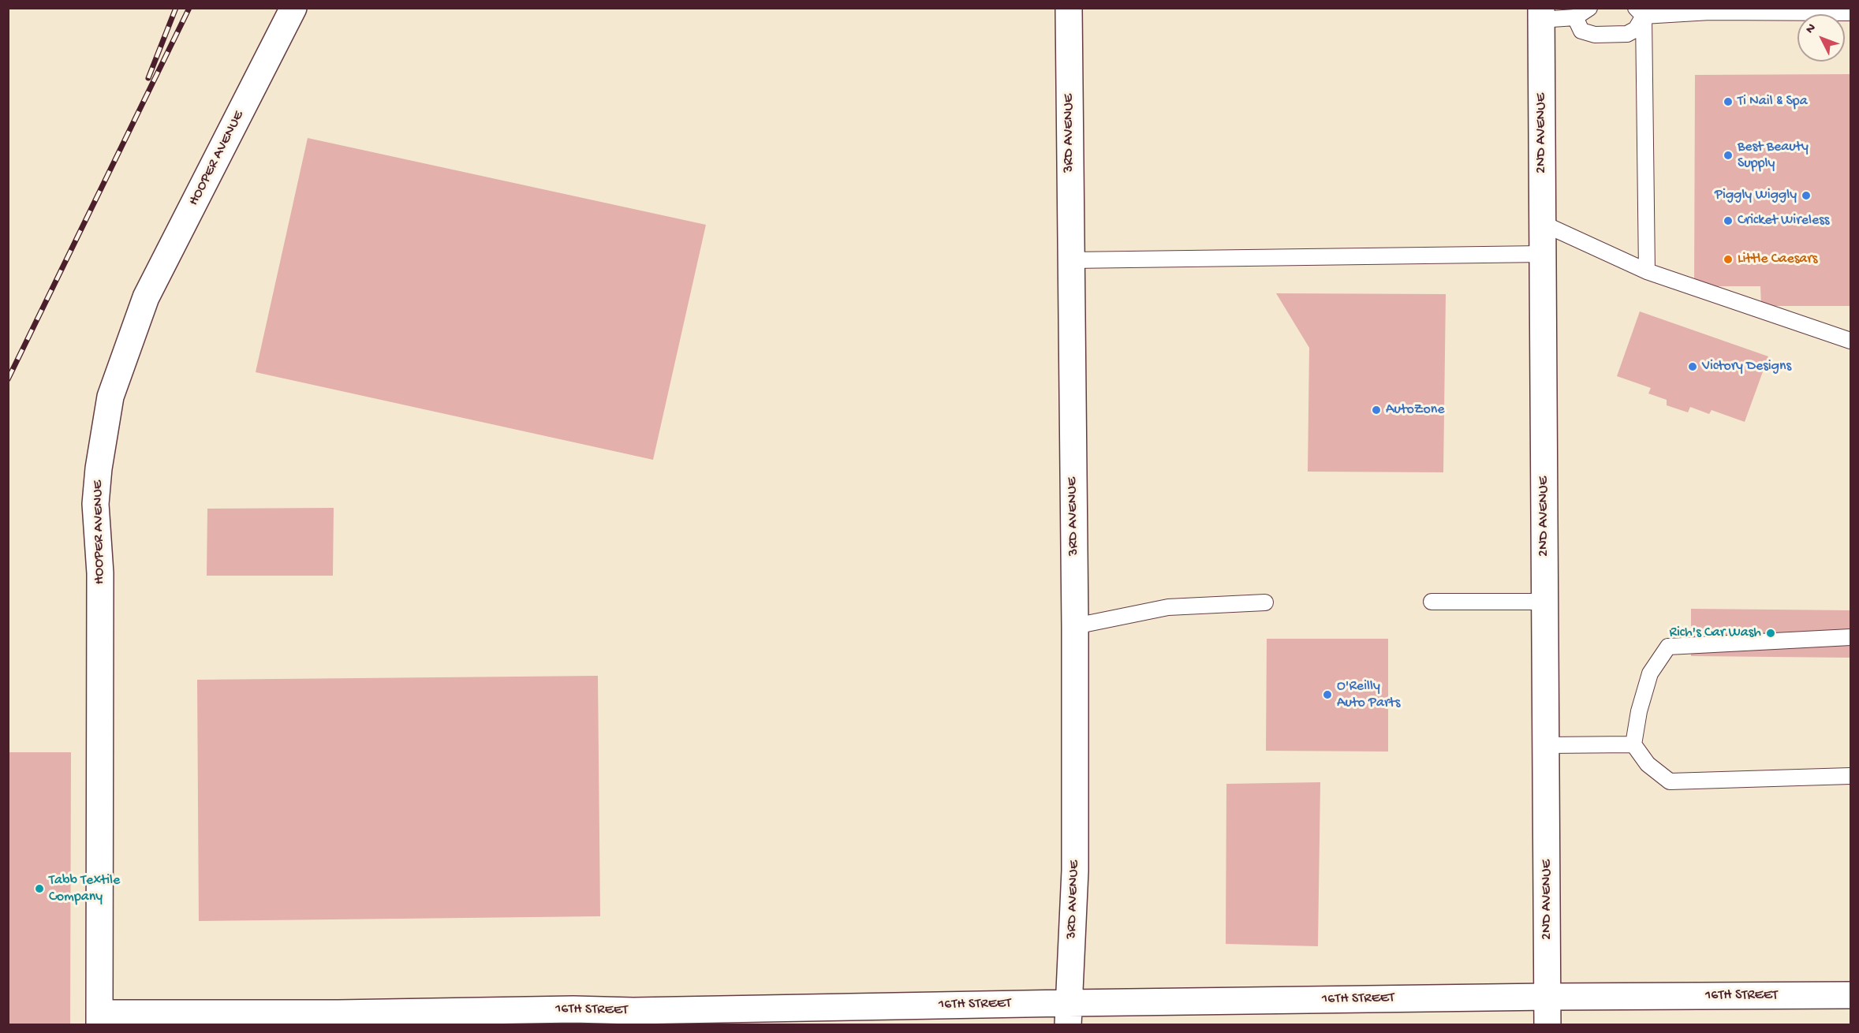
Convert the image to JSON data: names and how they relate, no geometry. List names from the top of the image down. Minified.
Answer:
{"streets":{"street":["3RD AVENUE","2ND AVENUE","HOOPER AVENUE","16TH STREET"]},"crossings":[["3RD AVENUE","16TH STREET"],["2ND AVENUE","16TH STREET"],["HOOPER AVENUE","16TH STREET"]],"places":["Ti Nail & Spa","Best Beauty Supply","Piggly Wiggly","Cricket Wireless","Little Caesars","Victory Designs","AutoZone","Rich's Car Wash","O'Reilly Auto Parts","Tabb Textile Company"],"north":"top left"}
